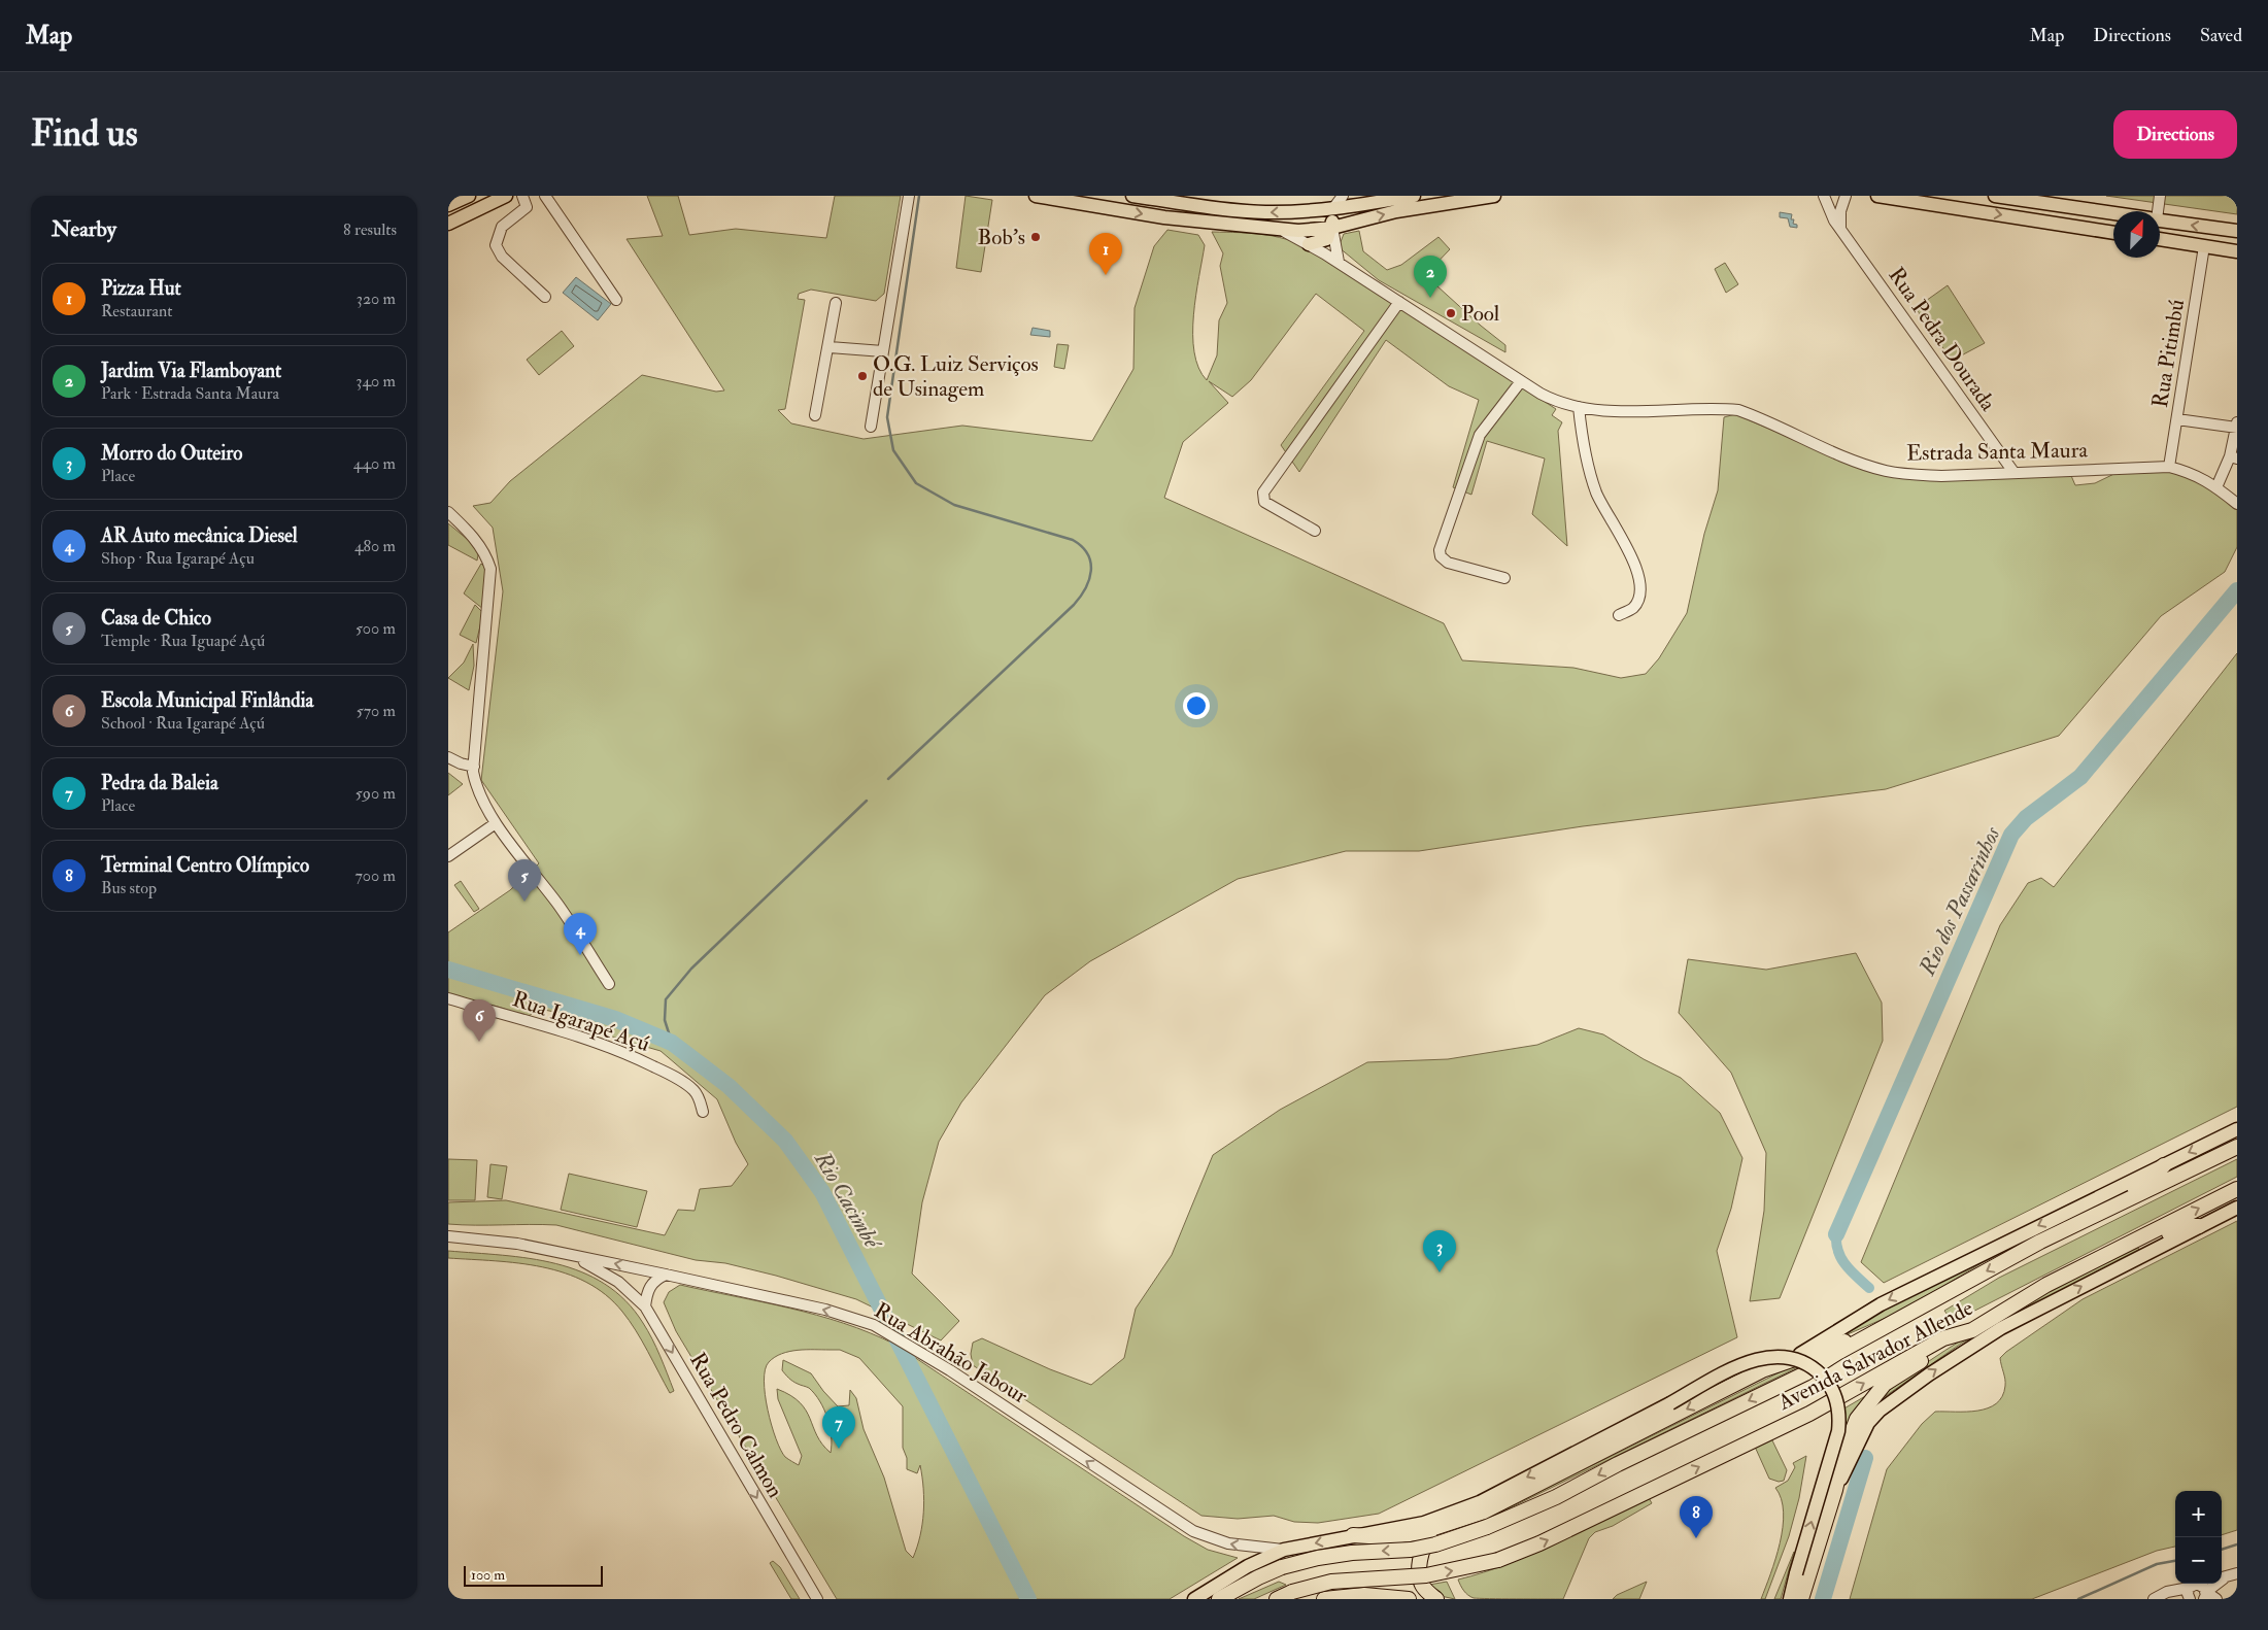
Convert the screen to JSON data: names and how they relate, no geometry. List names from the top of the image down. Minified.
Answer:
{"streets":{"highway":["Avenida Salvador Allende"],"street":["Rua Pedra Dourada","Rua Pitimbú","Estrada Santa Maura","Rua Igarapé Açú","Rua Abrahão Jabour","Rua Pedro Calmon"]},"crossings":[["Rua Pedra Dourada","Estrada Santa Maura"],["Rua Pitimbú","Estrada Santa Maura"],["Rua Abrahão Jabour","Rua Pedro Calmon"]],"one_way":["Rua Abrahão Jabour","Rua Pedro Calmon"],"water":["Rio dos Passarinhos","Rio Cacimbé"],"places":["Bob's","Pool","O.G. Luiz Serviços de Usinagem"],"scale_bar":"100 m","north":"top right","page":{"header":"Map","nav":["Map","Directions","Saved"],"buttons":"Directions","title":"Find us","heading":["Nearby","8 results"],"pins":["1","2","5","4","6","3","7","8"],"list":[{"mark":"1","name":"Pizza Hut","note":"Restaurant","value":"320 m"},{"mark":"2","name":"Jardim Via Flamboyant","note":"Park · Estrada Santa Maura","value":"340 m"},{"mark":"3","name":"Morro do Outeiro","note":"Place","value":"440 m"},{"mark":"4","name":"AR Auto mecânica Diesel","note":"Shop · Rua Igarapé Açu","value":"480 m"},{"mark":"5","name":"Casa de Chico","note":"Temple · Rua Iguapé Açú","value":"500 m"},{"mark":"6","name":"Escola Municipal Finlândia","note":"School · Rua Igarapé Açú","value":"570 m"},{"mark":"7","name":"Pedra da Baleia","note":"Place","value":"590 m"},{"mark":"8","name":"Terminal Centro Olímpico","note":"Bus stop","value":"700 m"}],"map_buttons":["+","−"],"scale":"100 m"}}
